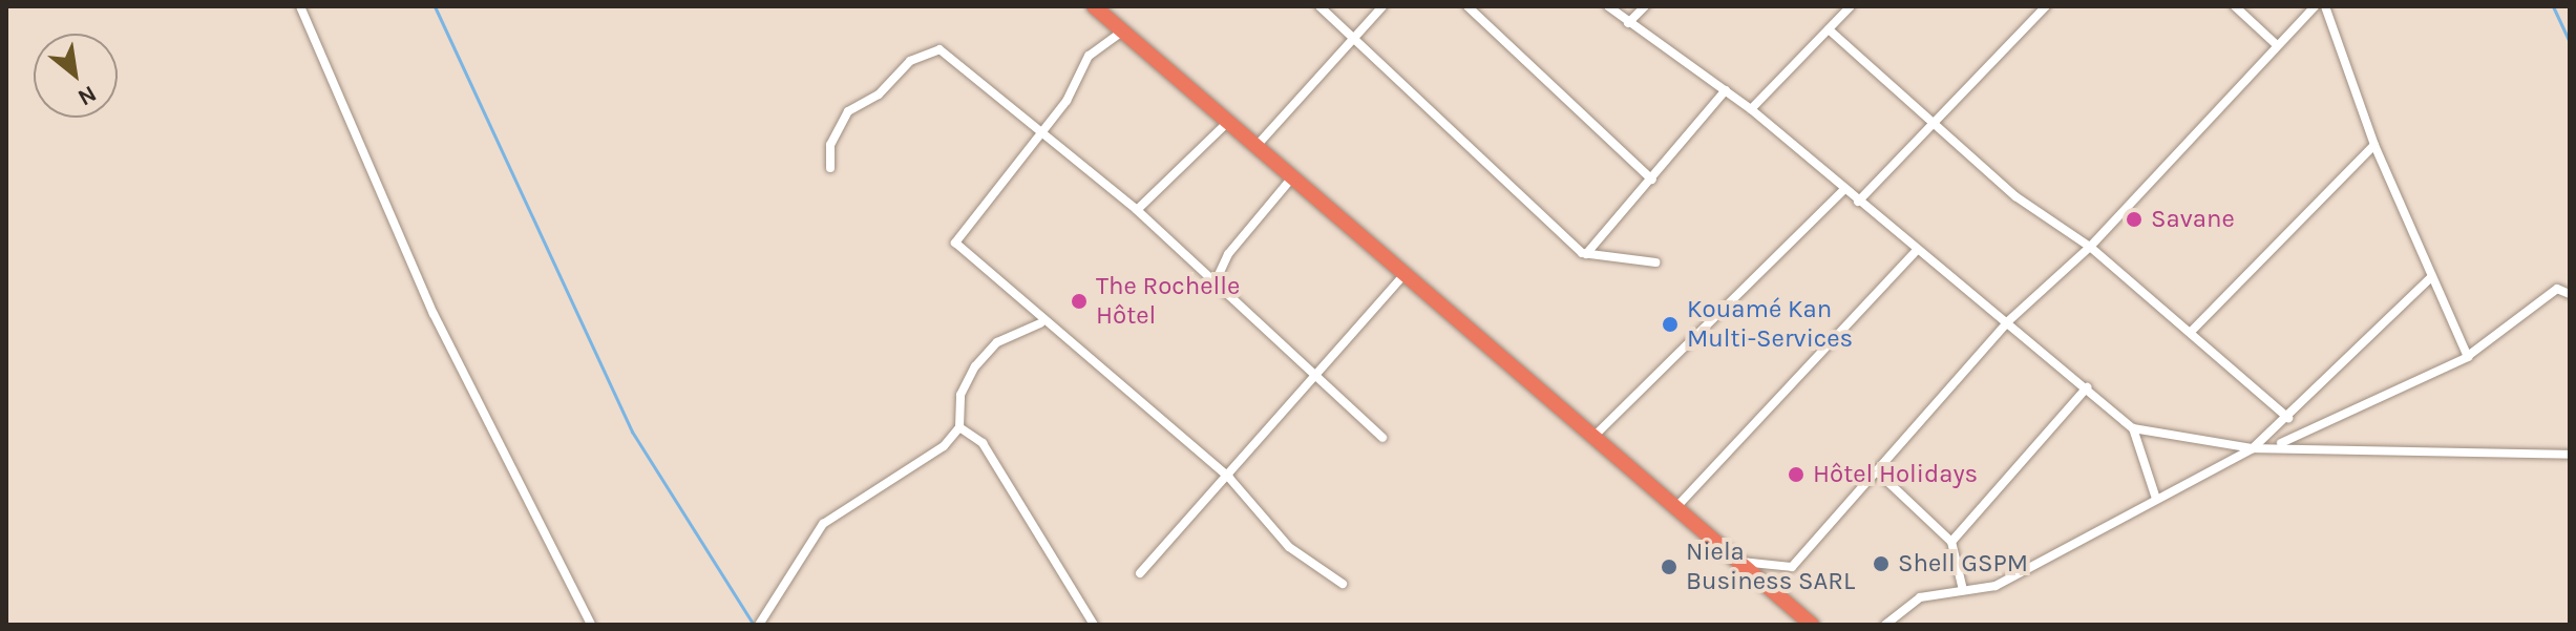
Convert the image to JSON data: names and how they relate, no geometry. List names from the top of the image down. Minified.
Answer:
{"places":["Savane","The Rochelle Hôtel","Kouamé Kan Multi-Services","Hôtel Holidays","Shell GSPM","Niela Business SARL"],"north":"bottom right"}
